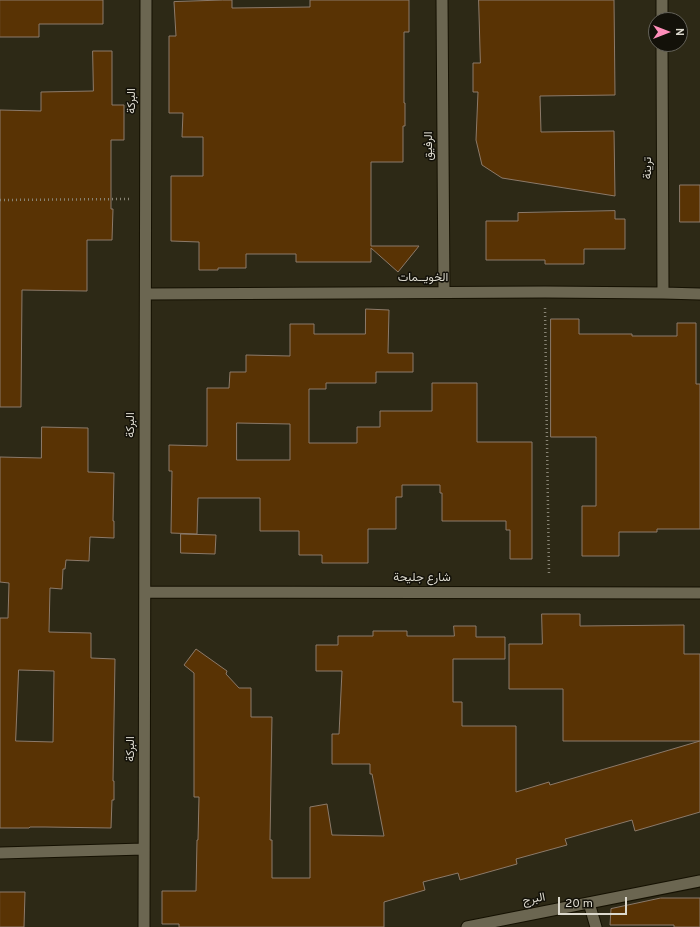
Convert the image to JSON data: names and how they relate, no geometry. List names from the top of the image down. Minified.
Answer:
{"streets":{"street":["البركة","الرفيق","ترينة","الخويــمات","شارع جليحة","البرج"]},"crossings":[["البركة","الخويــمات"],["البركة","شارع جليحة"],["الرفيق","الخويــمات"],["ترينة","الخويــمات"]],"scale_bar":"20 m","north":"right"}
